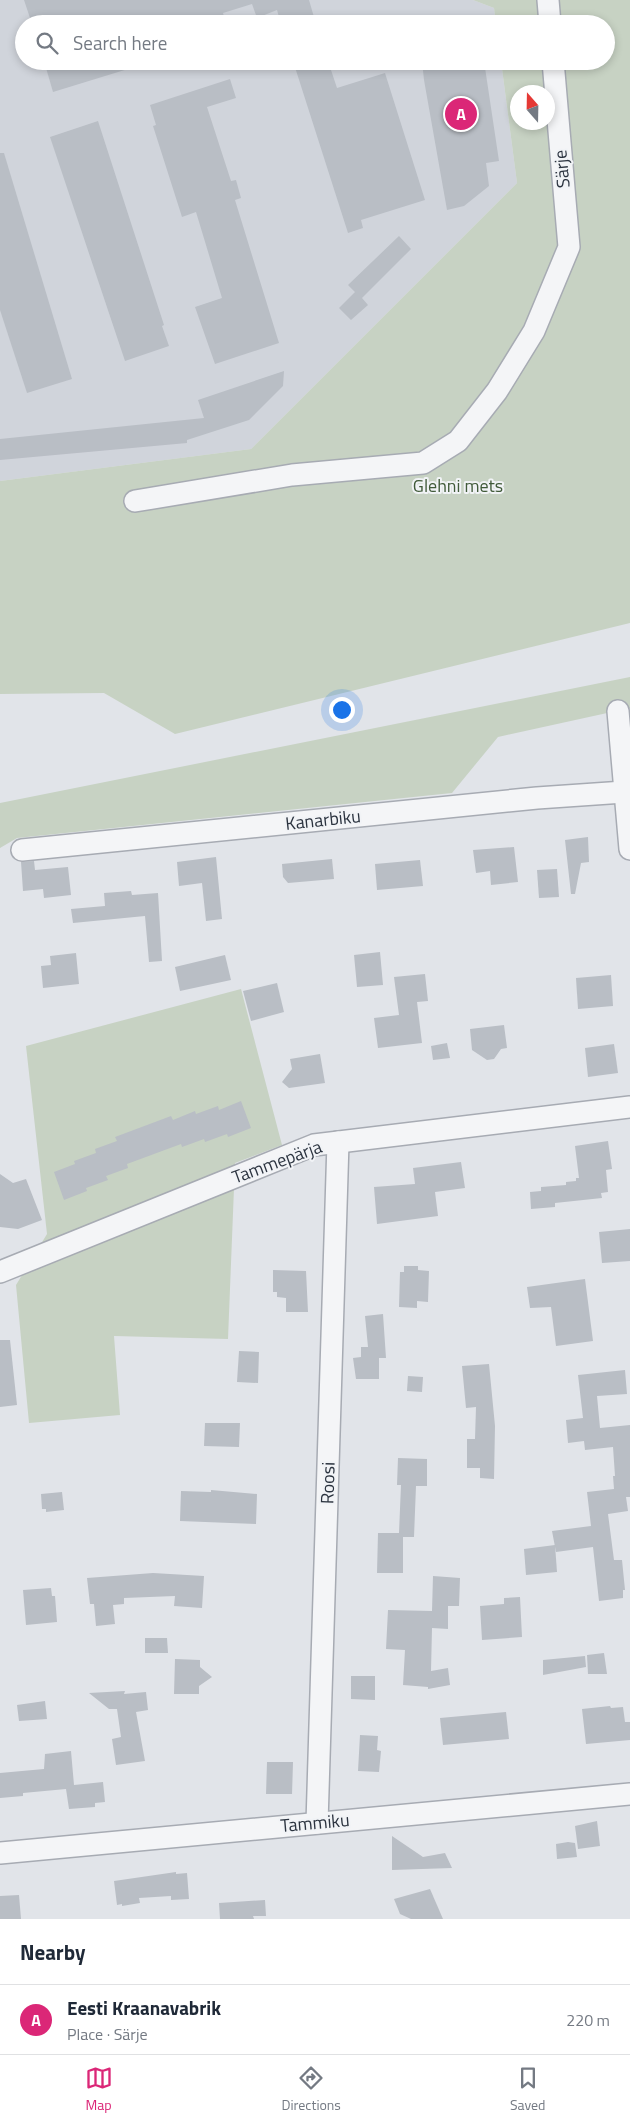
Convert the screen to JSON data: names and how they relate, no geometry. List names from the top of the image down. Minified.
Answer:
{"streets":{"street":["Särje","Kanarbiku","Tammepärja","Roosi","Tammiku"]},"crossings":[["Tammepärja","Roosi"],["Roosi","Tammiku"]],"parks":["Glehni mets"],"north":"top","page":{"search":"Search here","pins":"A","heading":"Nearby","list":[{"mark":"A","name":"Eesti Kraanavabrik","note":"Place · Särje","value":"220 m"}],"nav":["Map","Directions","Saved"]}}
